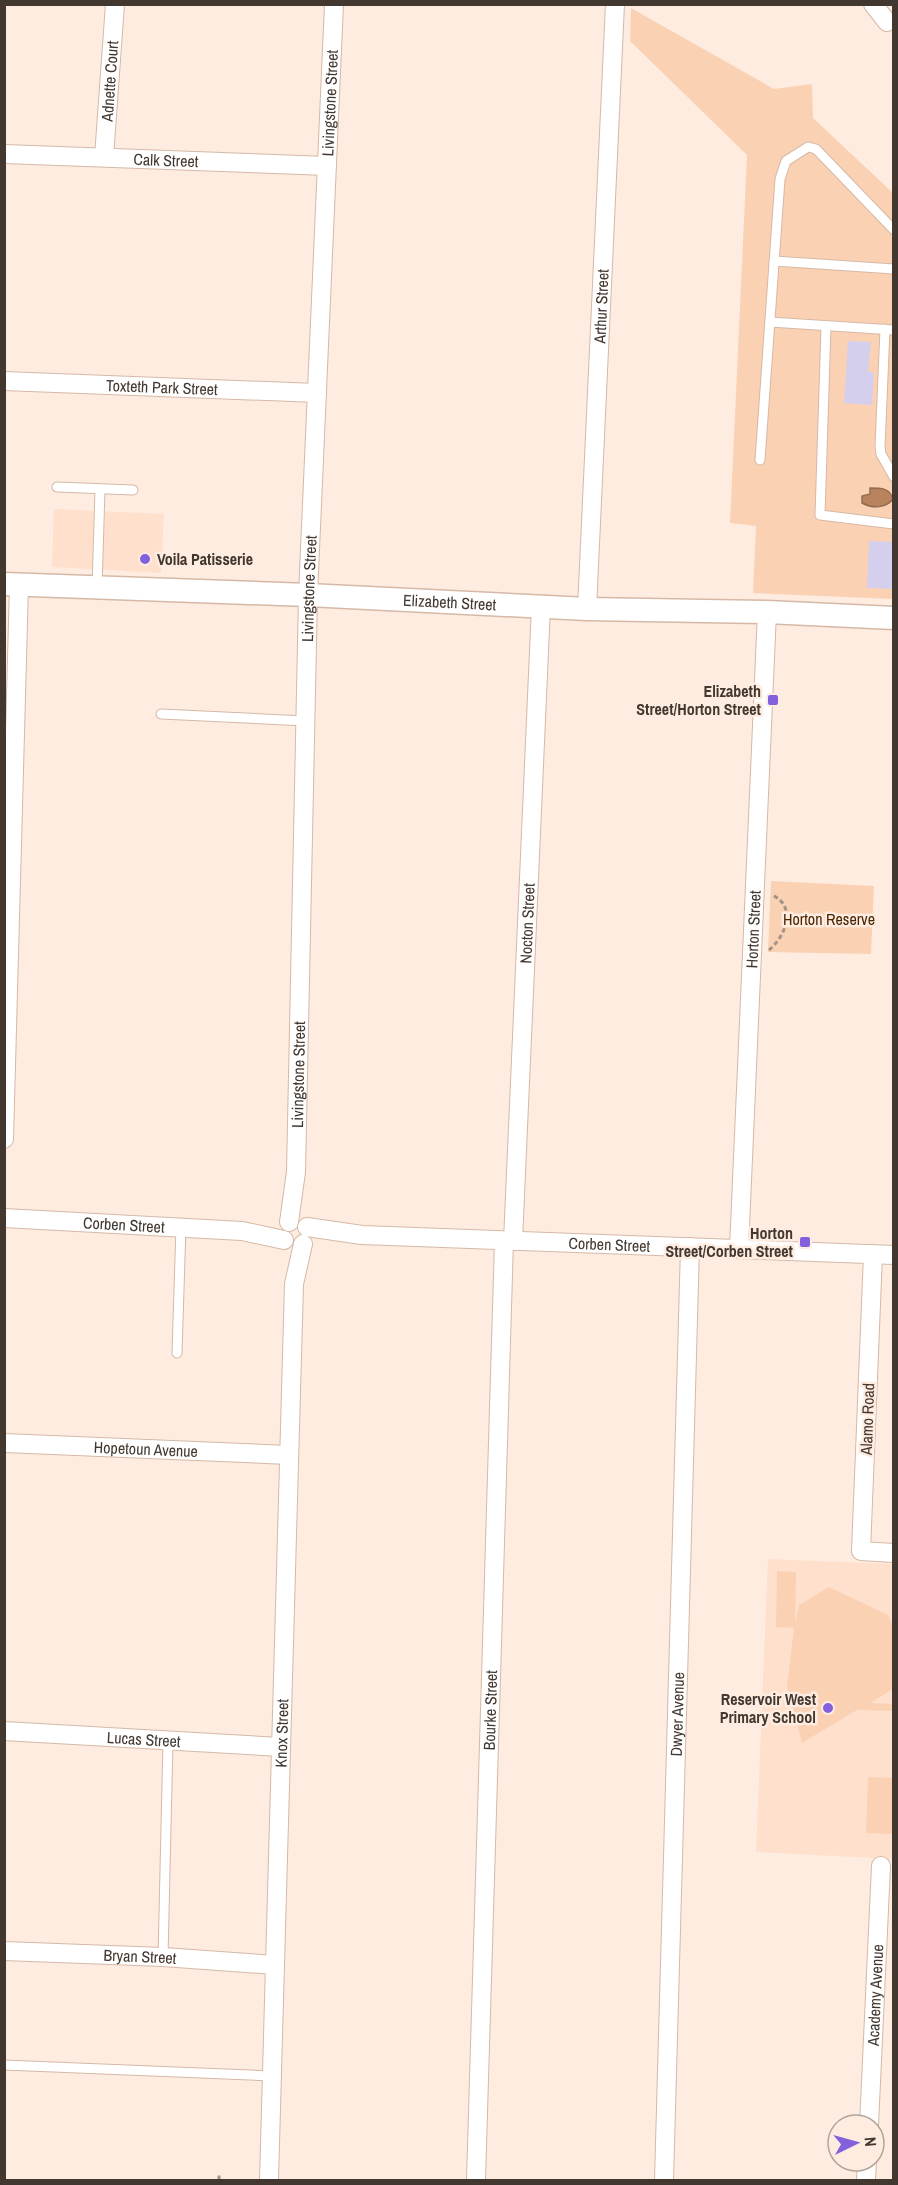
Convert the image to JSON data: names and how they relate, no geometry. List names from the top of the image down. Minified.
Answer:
{"streets":{"street":["Adnette Court","Livingstone Street","Calk Street","Arthur Street","Toxteth Park Street","Elizabeth Street","Nocton Street","Horton Street","Corben Street","Alamo Road","Hopetoun Avenue","Bourke Street","Dwyer Avenue","Knox Street","Lucas Street","Bryan Street","Academy Avenue"]},"crossings":[["Adnette Court","Calk Street"],["Livingstone Street","Calk Street"],["Livingstone Street","Toxteth Park Street"],["Livingstone Street","Elizabeth Street"],["Livingstone Street","Corben Street"],["Livingstone Street","Knox Street"],["Arthur Street","Elizabeth Street"],["Elizabeth Street","Nocton Street"],["Elizabeth Street","Horton Street"],["Nocton Street","Corben Street"],["Nocton Street","Bourke Street"],["Horton Street","Corben Street"],["Corben Street","Alamo Road"],["Corben Street","Bourke Street"],["Corben Street","Dwyer Avenue"],["Corben Street","Knox Street"],["Hopetoun Avenue","Knox Street"],["Knox Street","Lucas Street"],["Knox Street","Bryan Street"]],"parks":["Horton Reserve"],"places":{"other":["Voila Patisserie","Reservoir West Primary School"],"transit":["Elizabeth Street/Horton Street","Horton Street/Corben Street"]},"north":"right"}
